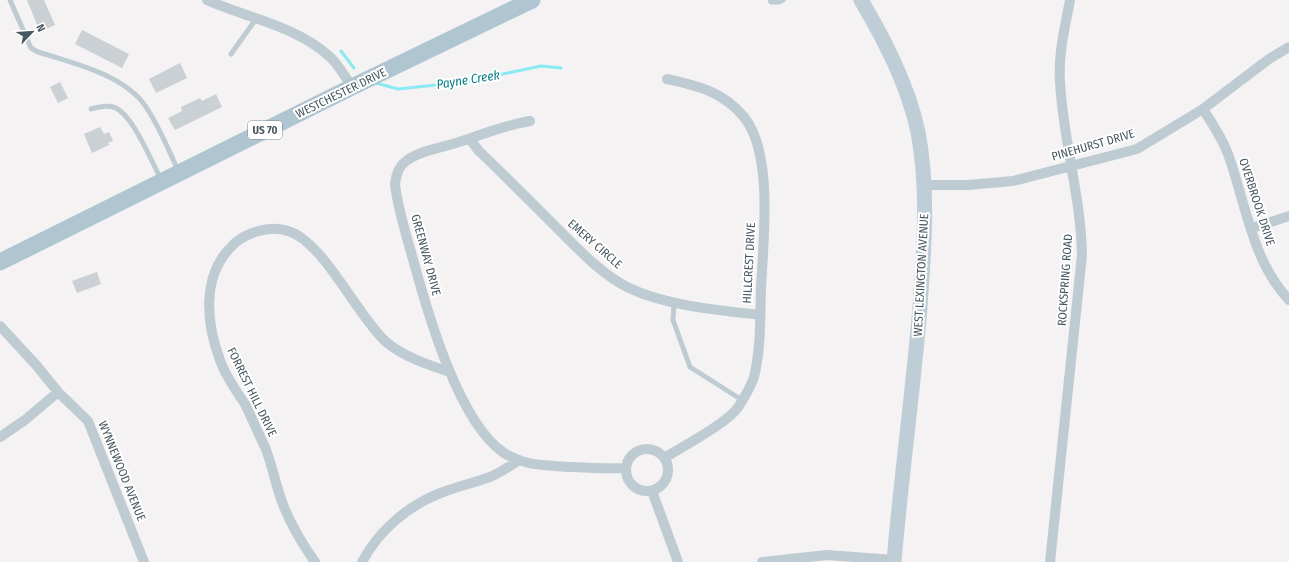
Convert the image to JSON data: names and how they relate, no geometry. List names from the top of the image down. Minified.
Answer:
{"streets":{"main road":["WESTCHESTER DRIVE","US 70"],"street":["PINEHURST DRIVE","OVERBROOK DRIVE","EMERY CIRCLE","GREENWAY DRIVE","HILLCREST DRIVE","WEST LEXINGTON AVENUE","ROCKSPRING ROAD","FORREST HILL DRIVE","WYNNEWOOD AVENUE"]},"crossings":[["PINEHURST DRIVE","OVERBROOK DRIVE"],["PINEHURST DRIVE","WEST LEXINGTON AVENUE"],["PINEHURST DRIVE","ROCKSPRING ROAD"],["EMERY CIRCLE","GREENWAY DRIVE"],["EMERY CIRCLE","HILLCREST DRIVE"],["GREENWAY DRIVE","HILLCREST DRIVE"],["GREENWAY DRIVE","FORREST HILL DRIVE"]],"water":["Payne Creek"],"north":"top right"}
